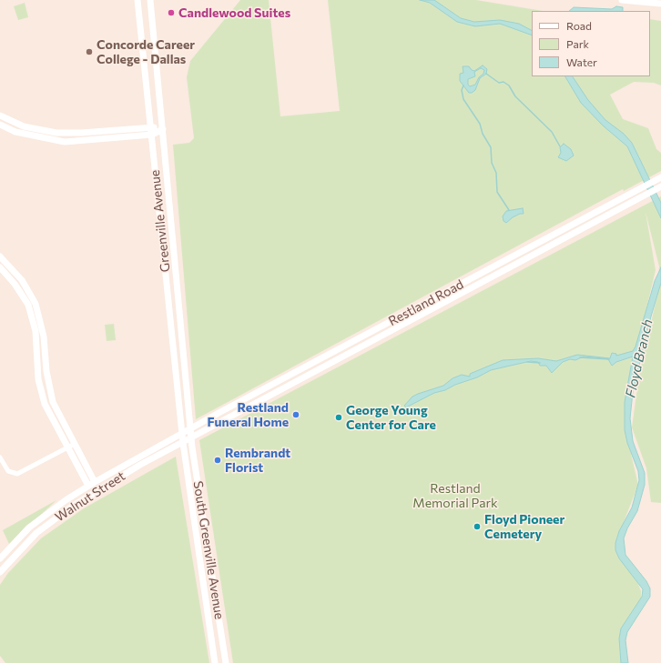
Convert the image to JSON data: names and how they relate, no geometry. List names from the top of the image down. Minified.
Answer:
{"streets":{"main road":["Greenville Avenue","Restland Road","Walnut Street","South Greenville Avenue"]},"crossings":[["Greenville Avenue","Restland Road"],["Greenville Avenue","Walnut Street"],["Greenville Avenue","South Greenville Avenue"],["Restland Road","Walnut Street"],["Restland Road","South Greenville Avenue"],["Walnut Street","South Greenville Avenue"]],"water":["Floyd Branch"],"parks":["Restland Memorial Park"],"places":["Candlewood Suites","Concorde Career College - Dallas","Restland Funeral Home","George Young Center for Care","Rembrandt Florist","Floyd Pioneer Cemetery"],"legend":["Road","Park","Water"]}
